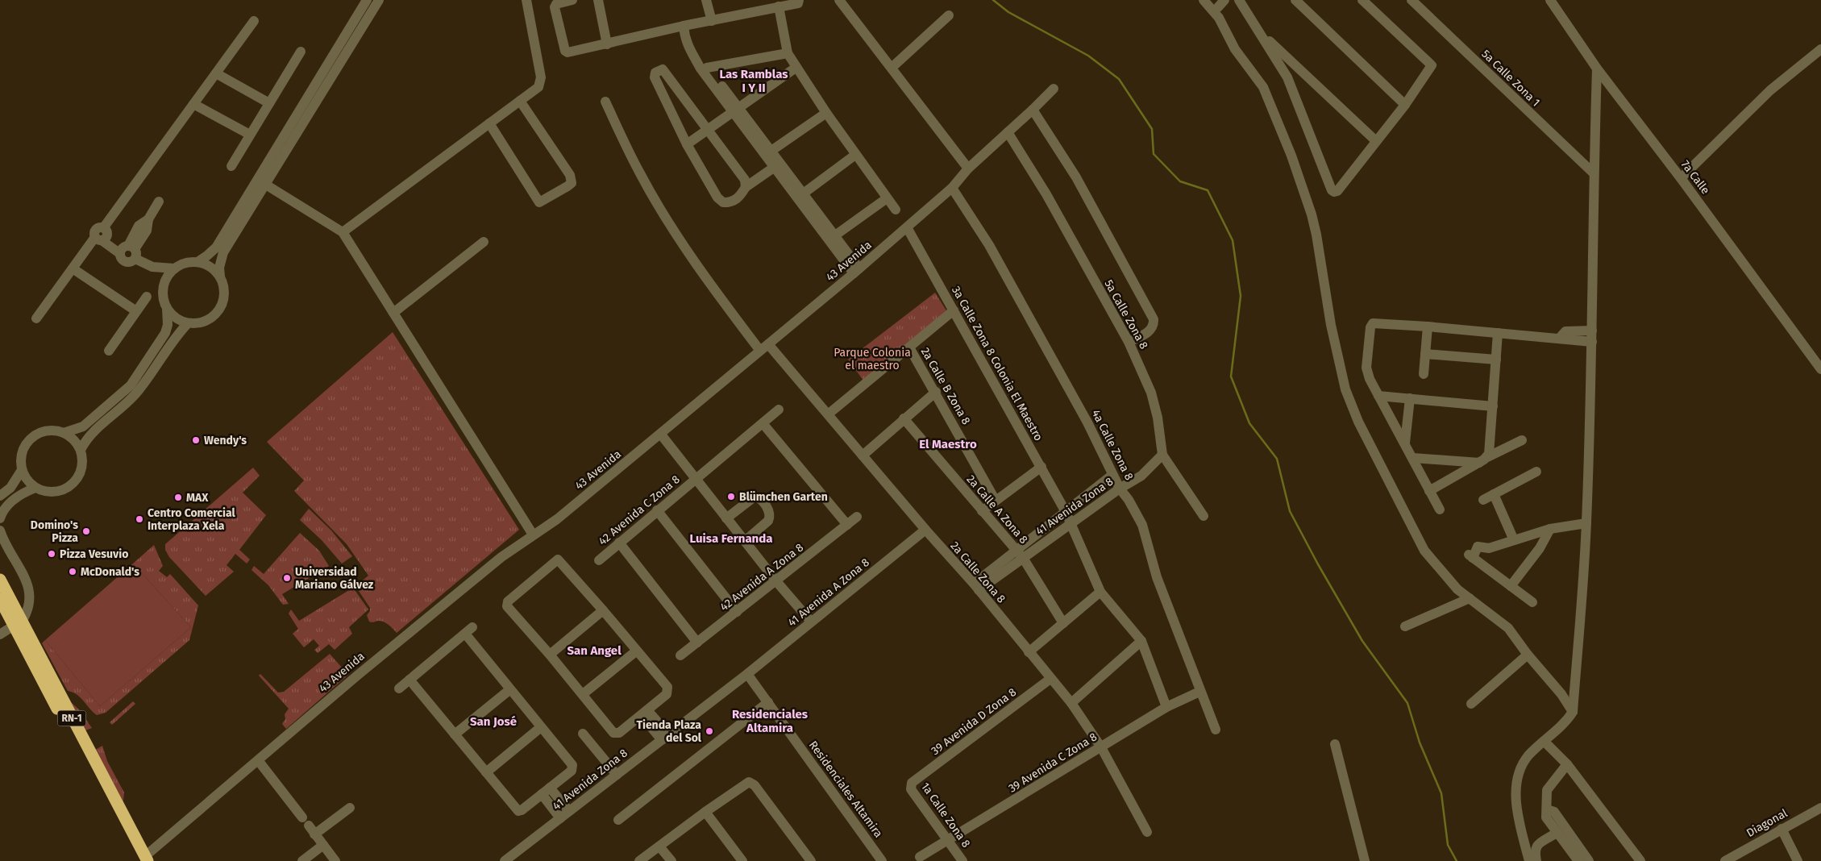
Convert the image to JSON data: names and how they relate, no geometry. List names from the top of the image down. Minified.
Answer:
{"streets":{"highway":["RN-1"],"street":["5a Calle Zona 1","7a Calle","43 Avenida","5a Calle Zona 8","3a Calle Zona 8 Colonia El Maestro","2a Calle B Zona 8","4a Calle Zona 8","41 Avenida Zona 8","2a Calle A Zona 8","42 Avenida C Zona 8","2a Calle Zona 8","42 Avenida A Zona 8","41 Avenida A Zona 8","39 Avenida D Zona 8","39 Avenida C Zona 8","Residenciales Altamira","1a Calle Zona 8","Diagonal"]},"crossings":[["43 Avenida","5a Calle Zona 8"],["43 Avenida","3a Calle Zona 8 Colonia El Maestro"],["43 Avenida","4a Calle Zona 8"],["43 Avenida","2a Calle Zona 8"],["43 Avenida","RN-1"],["5a Calle Zona 8","41 Avenida Zona 8"],["3a Calle Zona 8 Colonia El Maestro","41 Avenida Zona 8"],["3a Calle Zona 8 Colonia El Maestro","39 Avenida C Zona 8"],["4a Calle Zona 8","41 Avenida Zona 8"],["4a Calle Zona 8","39 Avenida C Zona 8"],["41 Avenida Zona 8","2a Calle A Zona 8"],["41 Avenida Zona 8","2a Calle Zona 8"],["41 Avenida Zona 8","41 Avenida A Zona 8"],["41 Avenida Zona 8","Residenciales Altamira"],["2a Calle Zona 8","41 Avenida A Zona 8"],["2a Calle Zona 8","39 Avenida D Zona 8"],["2a Calle Zona 8","39 Avenida C Zona 8"],["41 Avenida A Zona 8","Residenciales Altamira"],["39 Avenida D Zona 8","1a Calle Zona 8"],["39 Avenida C Zona 8","1a Calle Zona 8"]],"districts":["Las Ramblas I Y II","El Maestro","Luisa Fernanda","San Angel","Residenciales Altamira","San José"],"parks":["Parque Colonia el maestro"],"places":["Wendy's","Blümchen Garten","MAX","Centro Comercial Interplaza Xela","Domino's Pizza","Pizza Vesuvio","McDonald's","Universidad Mariano Gálvez","Tienda Plaza del Sol"]}
